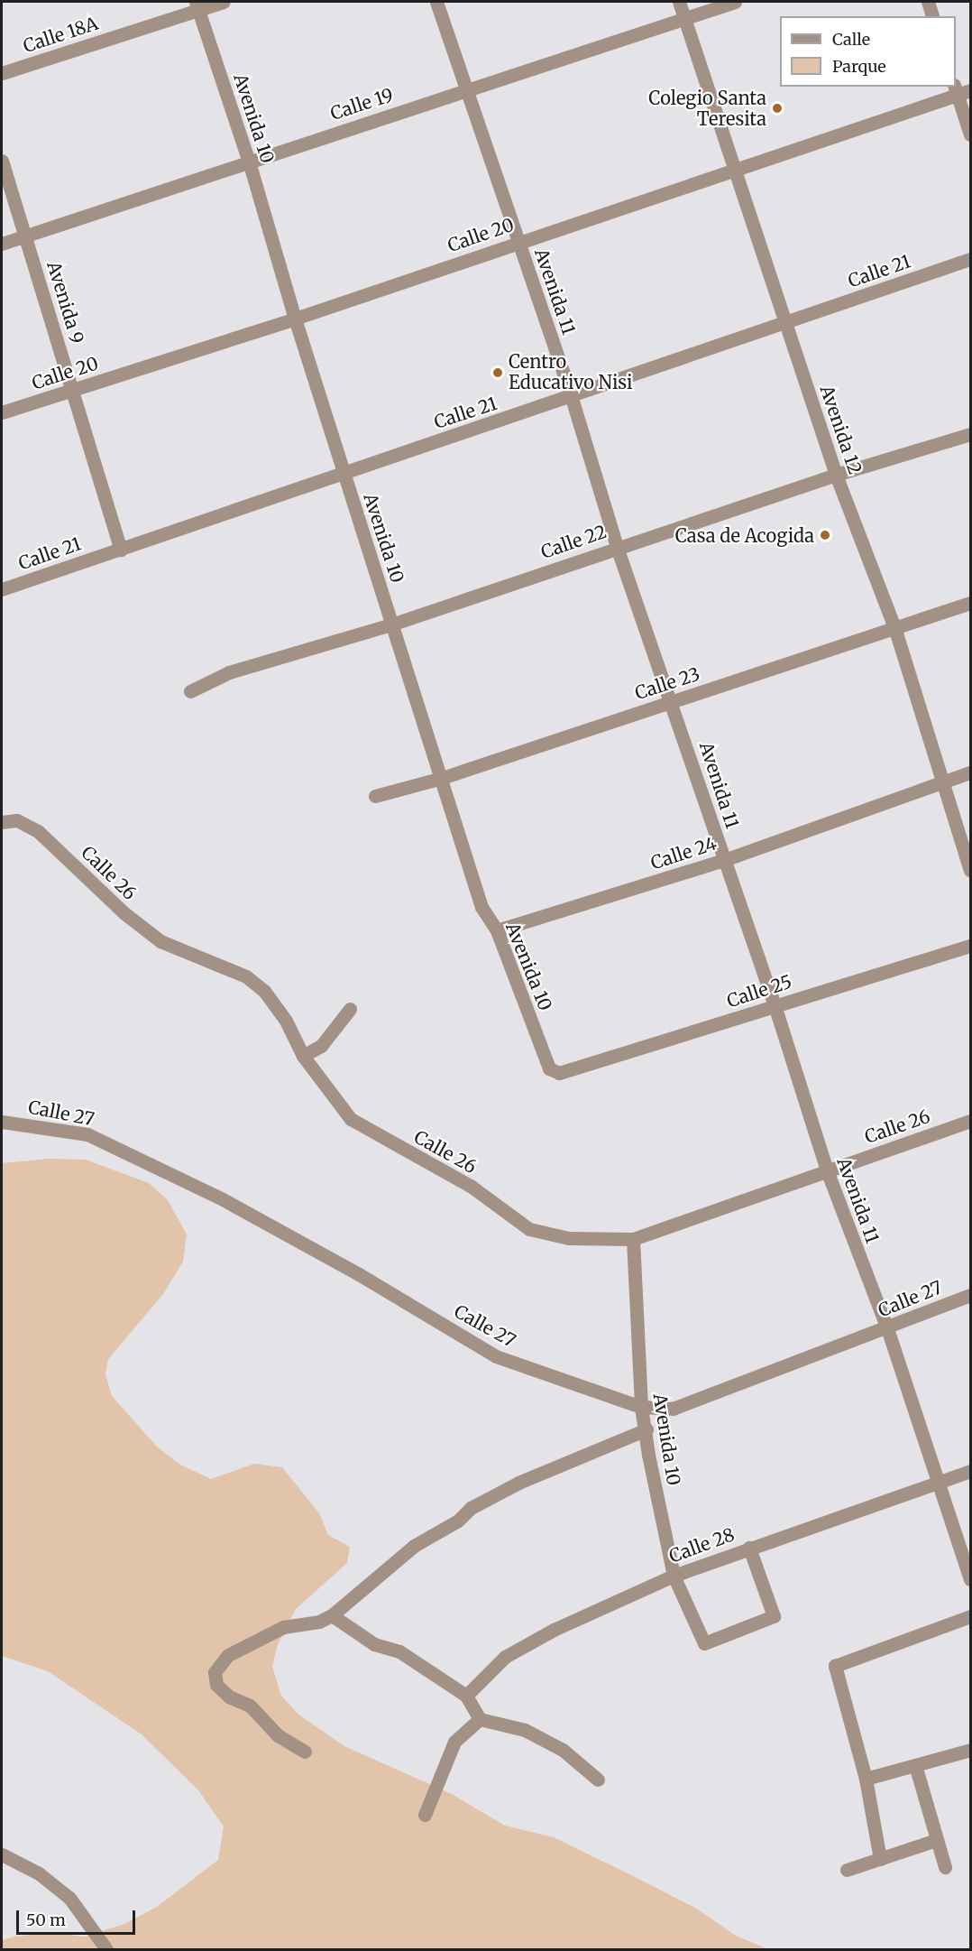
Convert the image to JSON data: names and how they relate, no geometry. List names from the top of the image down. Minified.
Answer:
{"streets":{"street":["Calle 18A","Calle 19","Avenida 10","Calle 20","Calle 21","Avenida 11","Avenida 9","Avenida 12","Calle 22","Calle 23","Calle 24","Calle 26","Calle 25","Calle 27","Calle 28"]},"crossings":[["Calle 18A","Avenida 10"],["Calle 19","Avenida 10"],["Calle 19","Avenida 11"],["Calle 19","Avenida 9"],["Calle 19","Avenida 12"],["Avenida 10","Calle 20"],["Avenida 10","Calle 21"],["Avenida 10","Calle 22"],["Avenida 10","Calle 23"],["Avenida 10","Calle 24"],["Avenida 10","Calle 26"],["Avenida 10","Calle 25"],["Avenida 10","Calle 27"],["Avenida 10","Calle 28"],["Calle 20","Avenida 11"],["Calle 20","Avenida 9"],["Calle 20","Avenida 12"],["Calle 21","Avenida 11"],["Calle 21","Avenida 9"],["Calle 21","Avenida 12"],["Avenida 11","Calle 22"],["Avenida 11","Calle 23"],["Avenida 11","Calle 24"],["Avenida 11","Calle 26"],["Avenida 11","Calle 25"],["Avenida 11","Calle 27"],["Avenida 11","Calle 28"],["Avenida 12","Calle 22"],["Avenida 12","Calle 23"],["Avenida 12","Calle 24"]],"places":["Colegio Santa Teresita","Centro Educativo Nisi","Casa de Acogida"],"legend":["Calle","Parque"],"scale_bar":"50 m"}
